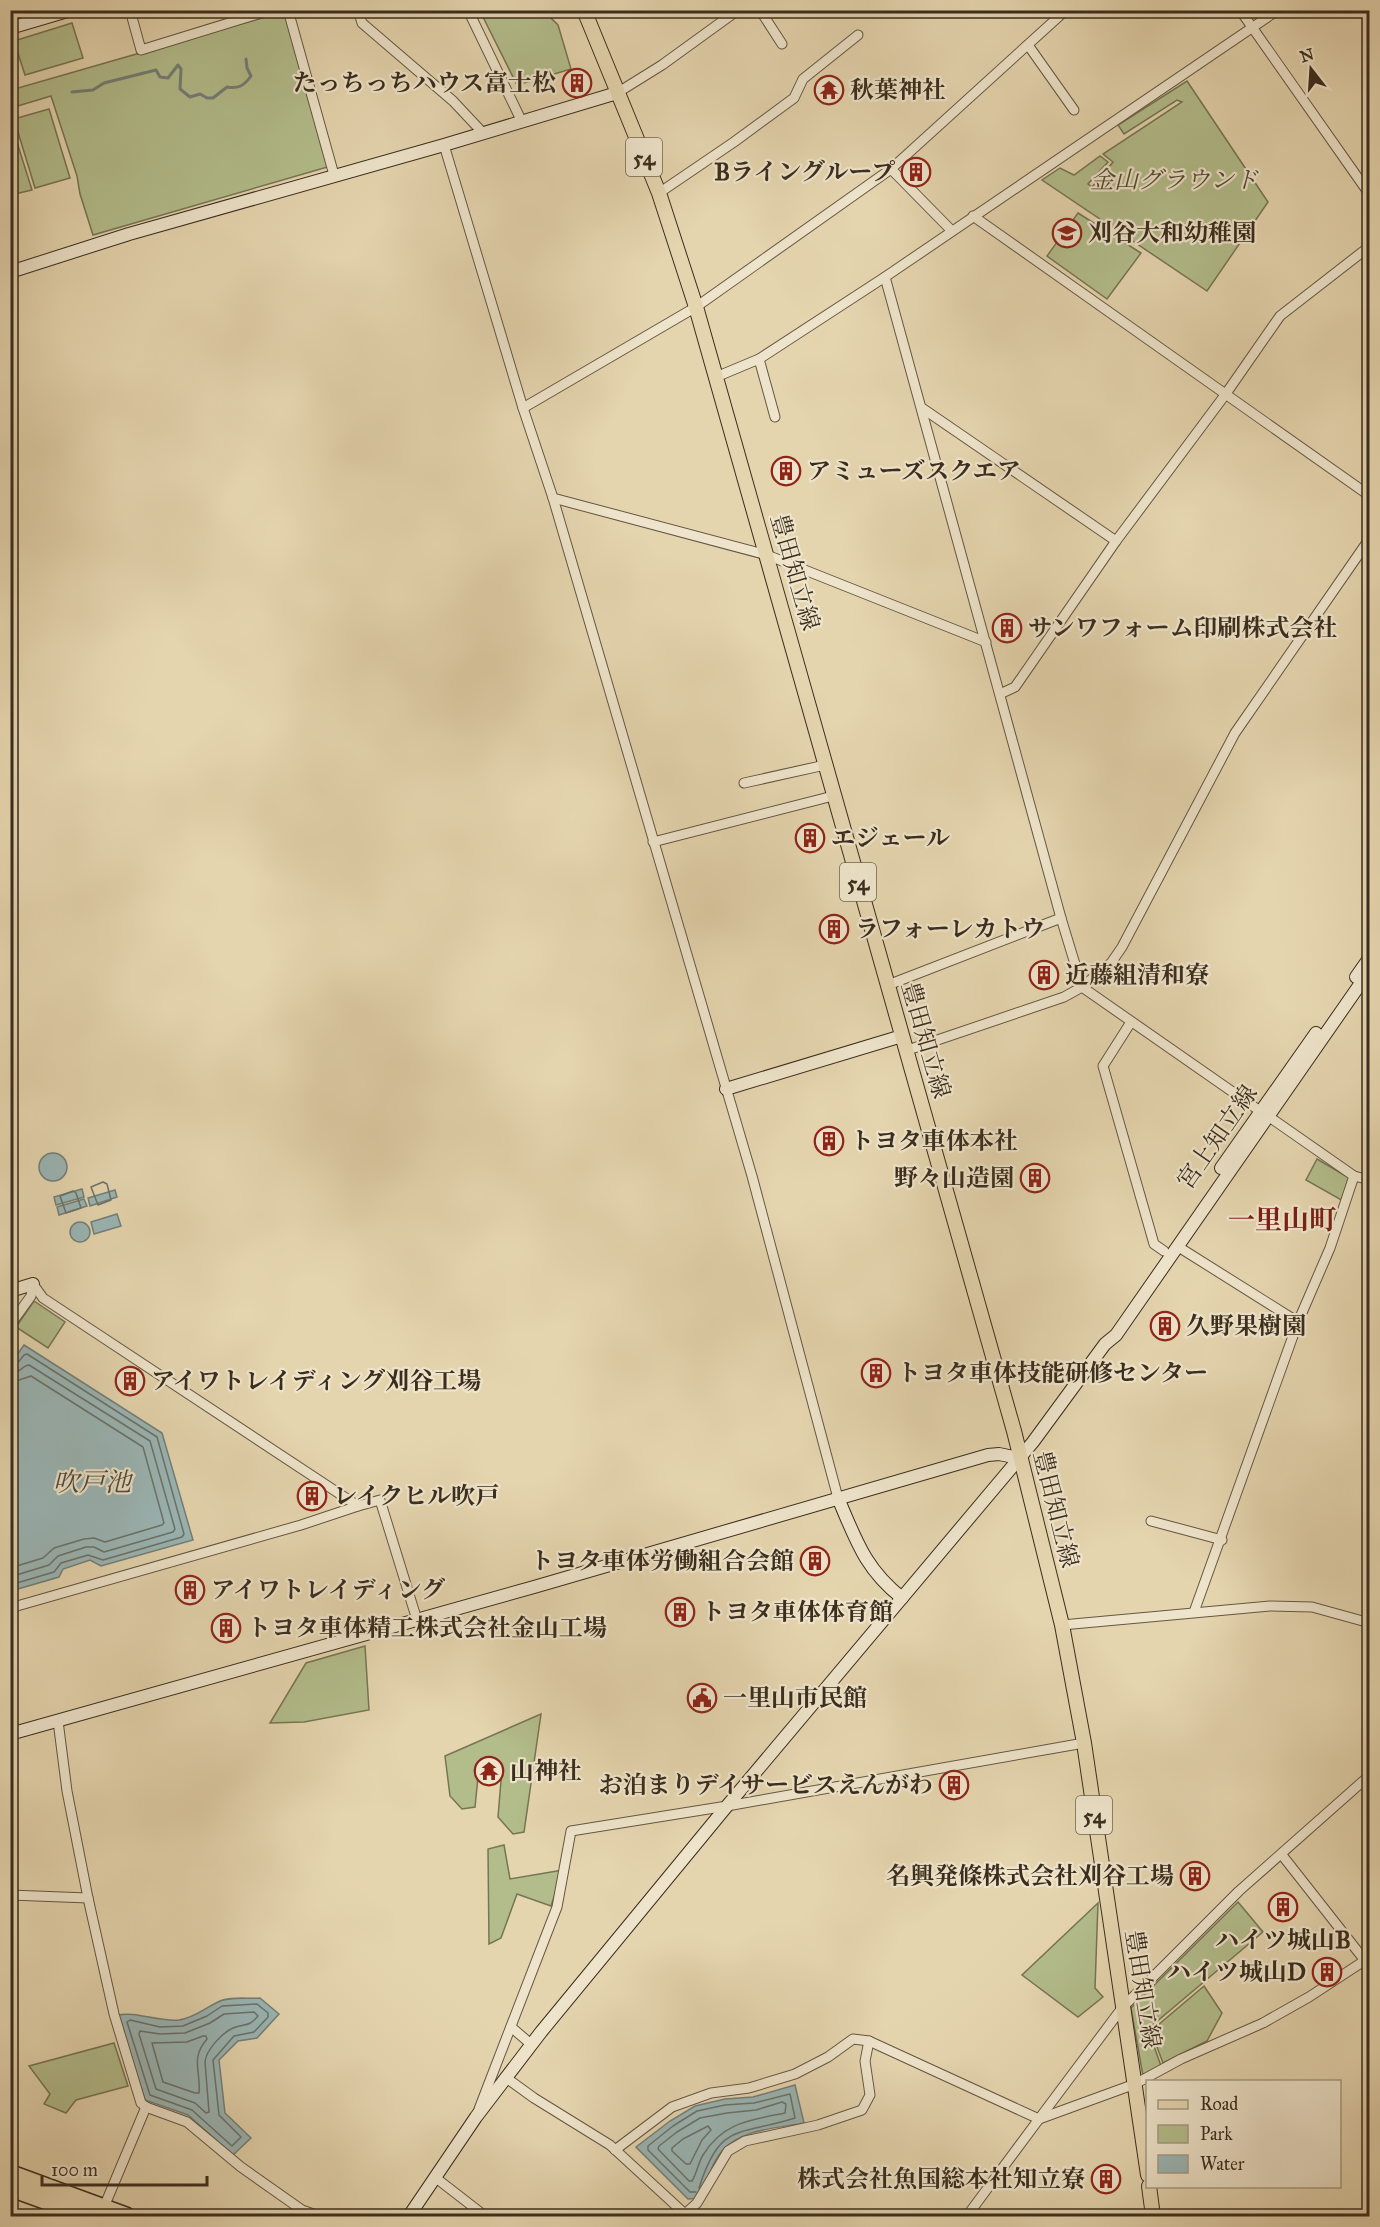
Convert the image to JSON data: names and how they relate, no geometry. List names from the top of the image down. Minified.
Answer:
{"streets":{"main road":["54","豊田知立線"],"street":["宮上知立線"]},"crossings":[["豊田知立線","宮上知立線"]],"districts":["一里山町"],"water":["吹戸池"],"parks":["金山グラウンド"],"places":{"building":["たっちっちハウス富士松","Bライングループ","アミューズスクエア","サンワフォーム印刷株式会社","エジェール","ラフォーレカトウ","近藤組清和寮","トヨタ車体本社","野々山造園","久野果樹園","トヨタ車体技能研修センター","アイワトレイディング刈谷工場","レイクヒル吹戸","トヨタ車体労働組合会館","アイワトレイディング","トヨタ車体体育館","トヨタ車体精工株式会社金山工場","お泊まりデイサービスえんがわ","名興発條株式会社刈谷工場","ハイツ城山B","ハイツ城山D","株式会社魚国総本社知立寮"],"temple":["秋葉神社","山神社"],"school or university":["刈谷大和幼稚園"],"public building":["一里山市民館"]},"legend":["Road","Park","Water"],"scale_bar":"100 m","north":"top"}
